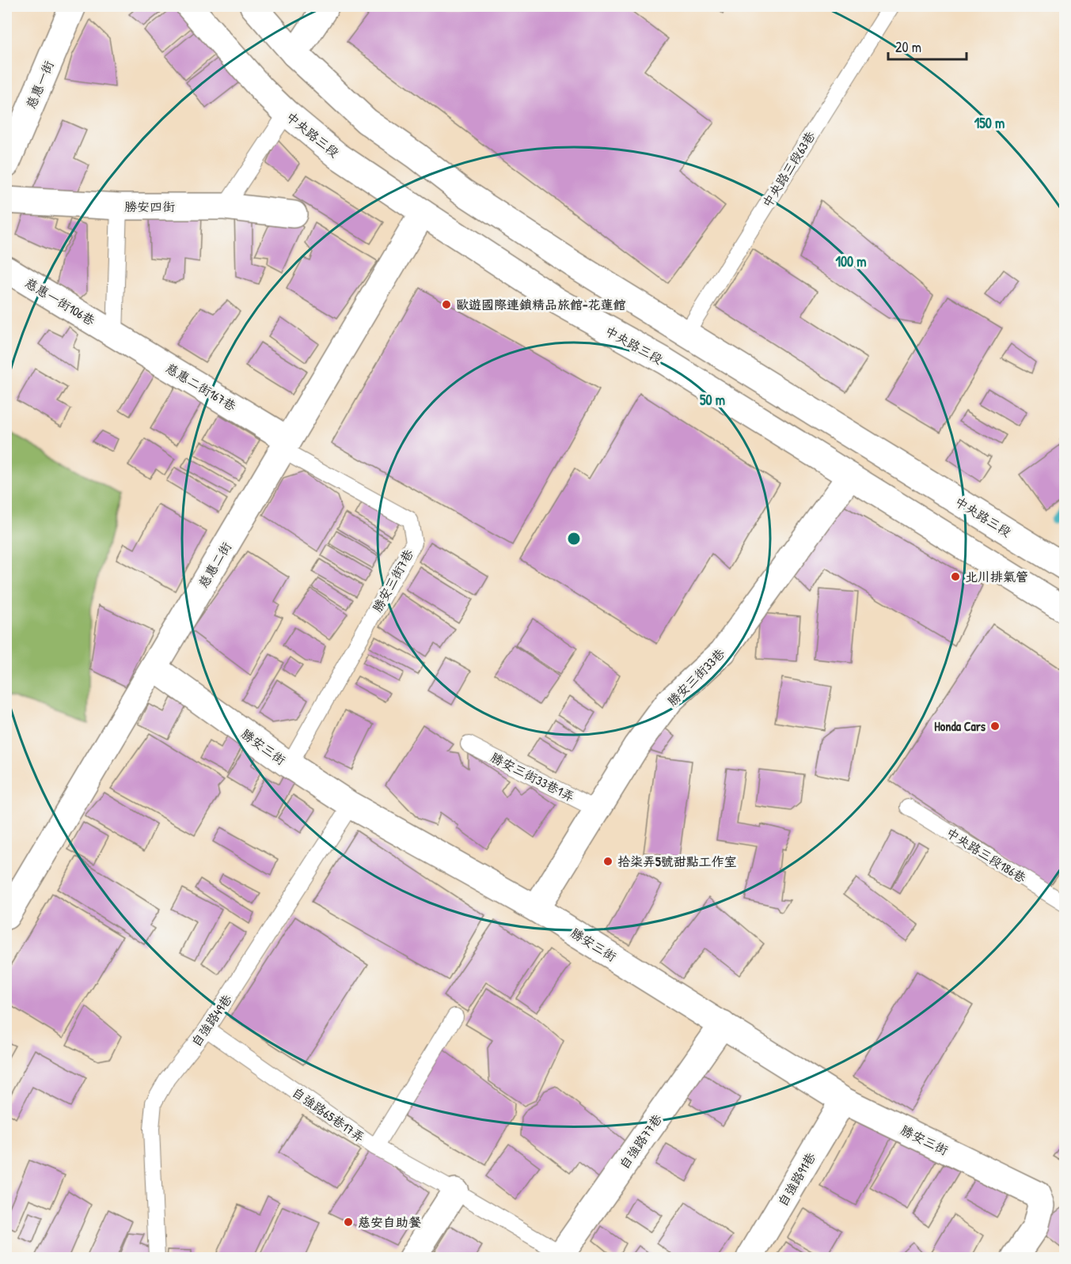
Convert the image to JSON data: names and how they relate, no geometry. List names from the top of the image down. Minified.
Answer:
{"streets":{"street":["慈惠一街","中央路三段","勝安四街","慈惠一街106巷","慈惠二街167巷","慈惠二街","勝安三街33巷","勝安三街","自強路77巷","自強路91巷"],"lane":["中央路三段63巷","勝安三街7巷","勝安三街33巷1弄","中央路三段186巷","自強路49巷","自強路65巷17弄"]},"crossings":[["中央路三段","中央路三段63巷"],["中央路三段","慈惠二街"],["中央路三段","勝安三街33巷"],["慈惠一街106巷","慈惠二街167巷"],["慈惠二街167巷","慈惠二街"],["慈惠二街167巷","勝安三街7巷"],["慈惠二街","勝安三街7巷"],["慈惠二街","勝安三街"],["勝安三街7巷","勝安三街"],["勝安三街33巷","勝安三街"],["勝安三街33巷","勝安三街33巷1弄"],["勝安三街","自強路49巷"],["勝安三街","自強路77巷"],["勝安三街","自強路91巷"],["自強路49巷","自強路65巷17弄"],["自強路65巷17弄","自強路77巷"]],"places":["歐遊國際連鎖精品旅館-花蓮館","北川排氣管","Honda Cars","拾柒弄5號甜點工作室","慈安自助餐"],"scale_bar":"20 m","rings":["150 m","100 m","50 m"]}
